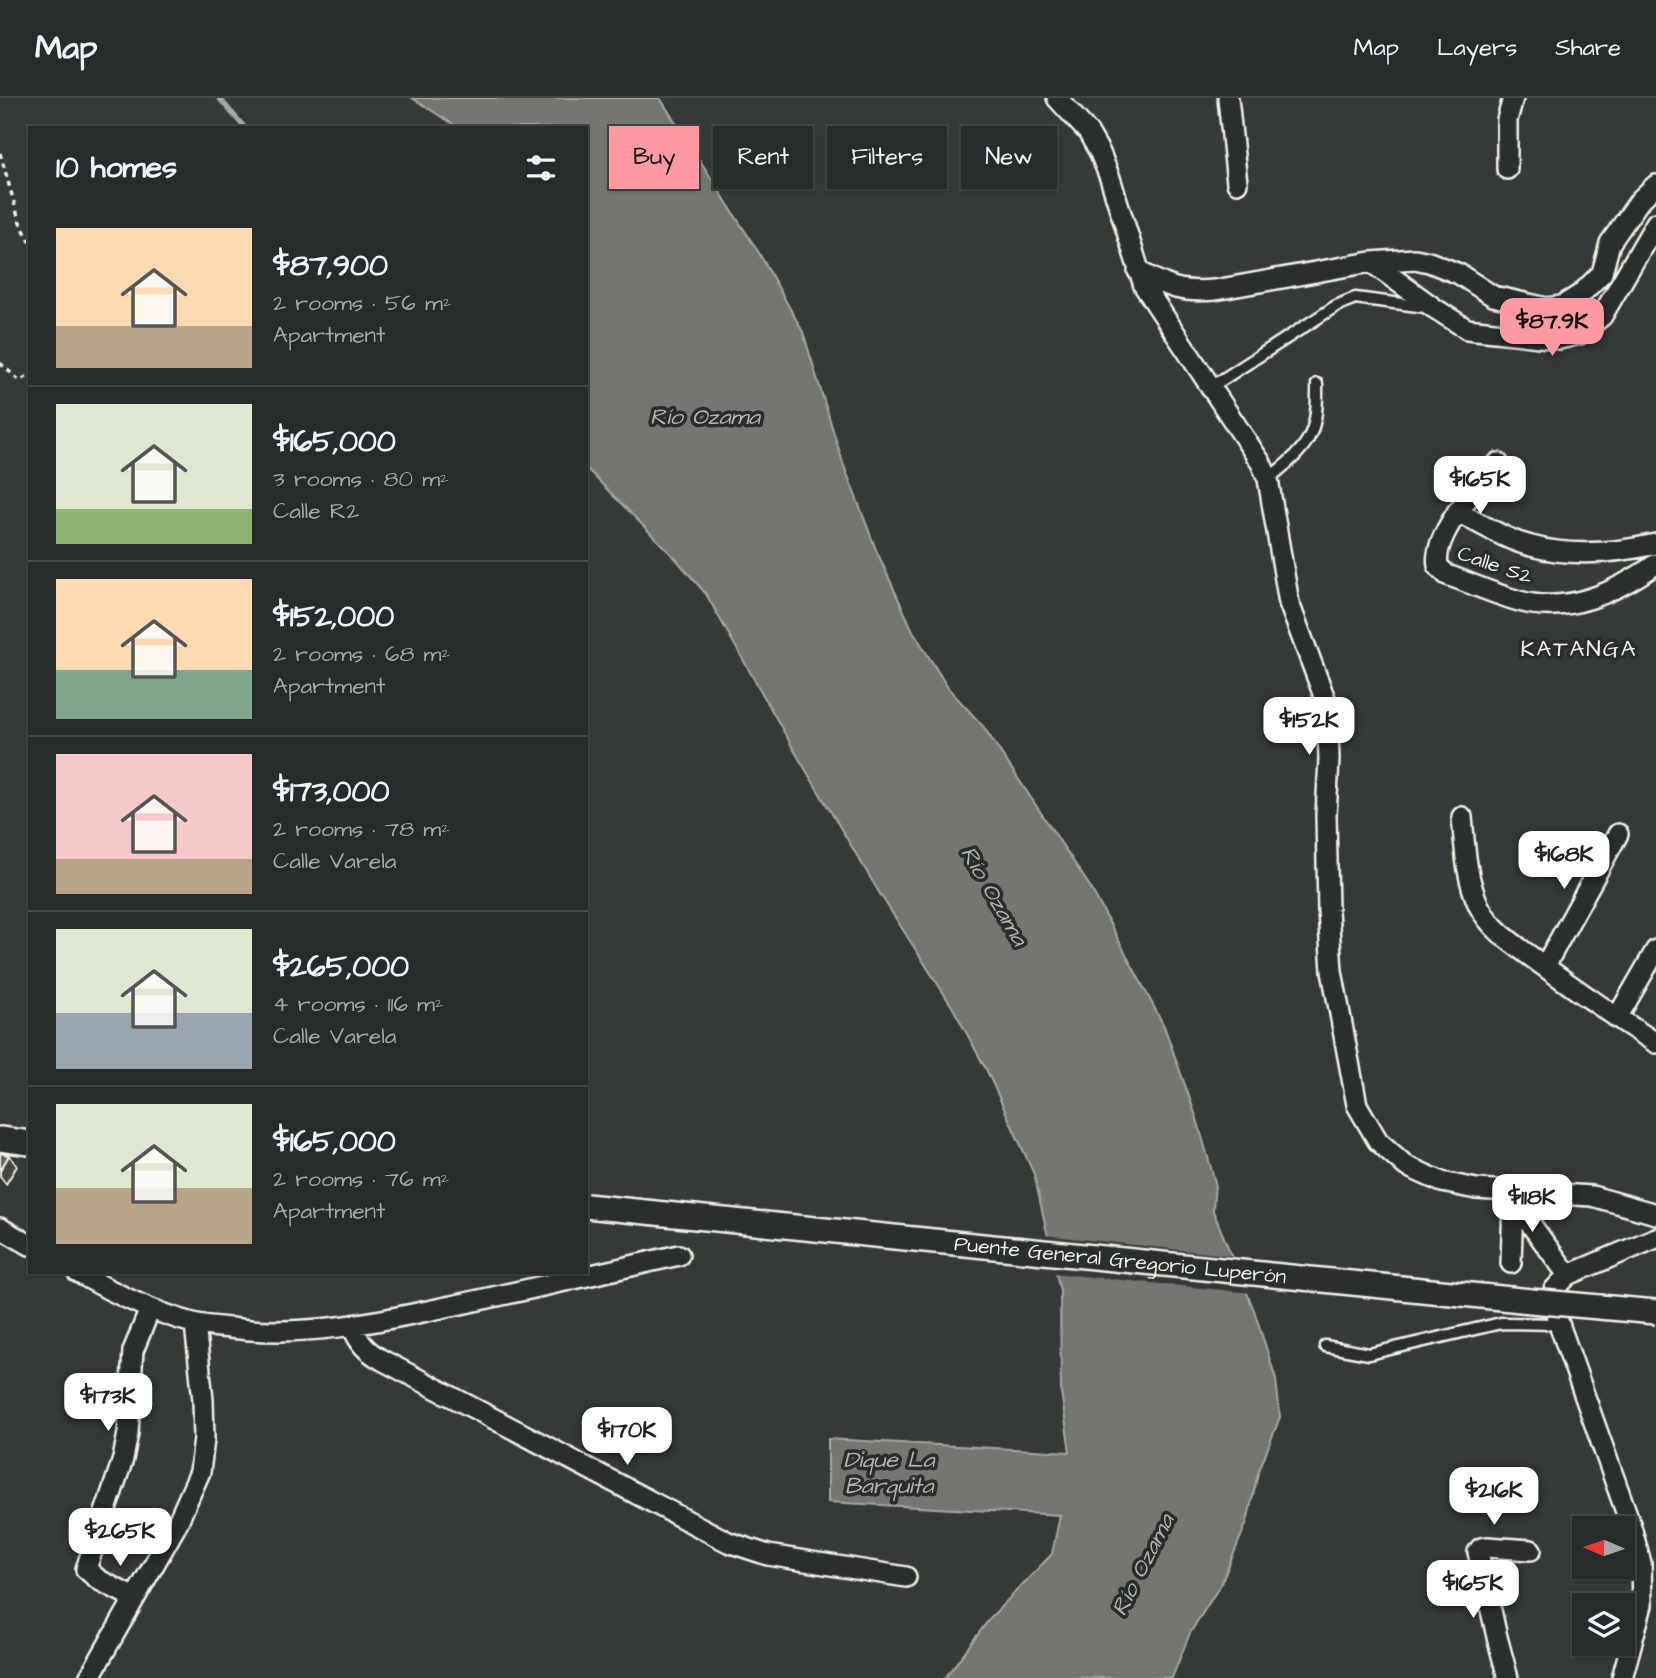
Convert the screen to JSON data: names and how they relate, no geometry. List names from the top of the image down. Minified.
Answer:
{"streets":{"street":["Calle S2","Puente General Gregorio Luperón"]},"districts":["KATANGA"],"water":["Río Ozama","Dique La Barquita"],"north":"left","page":{"header":"Map","nav":["Map","Layers","Share"],"chip":["Buy","Rent","Filters","New"],"heading":"10 homes","list":[{"name":"$87,900","note":"2 rooms · 56 m² · Apartment"},{"name":"$165,000","note":"3 rooms · 80 m² · Calle R2"},{"name":"$152,000","note":"2 rooms · 68 m² · Apartment"},{"name":"$173,000","note":"2 rooms · 78 m² · Calle Varela"},{"name":"$265,000","note":"4 rooms · 116 m² · Calle Varela"},{"name":"$165,000","note":"2 rooms · 76 m² · Apartment"}],"price":["$87.9K","$165K","$152K","$168K","$118K","$173K","$170K","$216K","$265K","$165K"]}}
